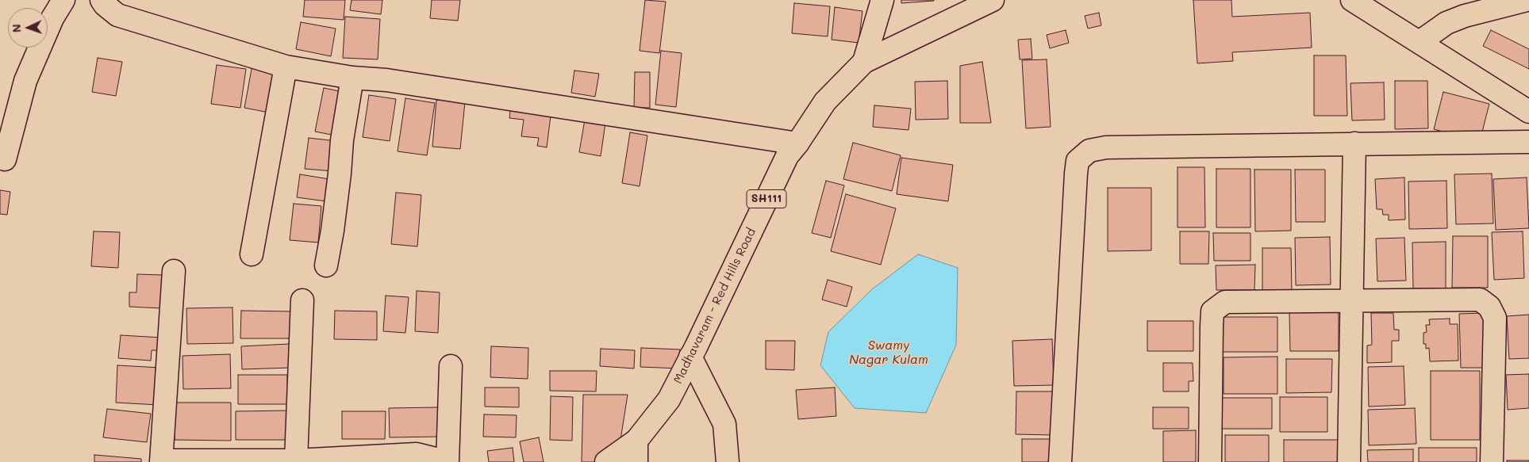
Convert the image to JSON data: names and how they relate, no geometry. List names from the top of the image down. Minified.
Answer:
{"streets":{"street":["SH111","Madhavaram - Red Hills Road"]},"water":["Swamy Nagar Kulam"],"north":"left"}
